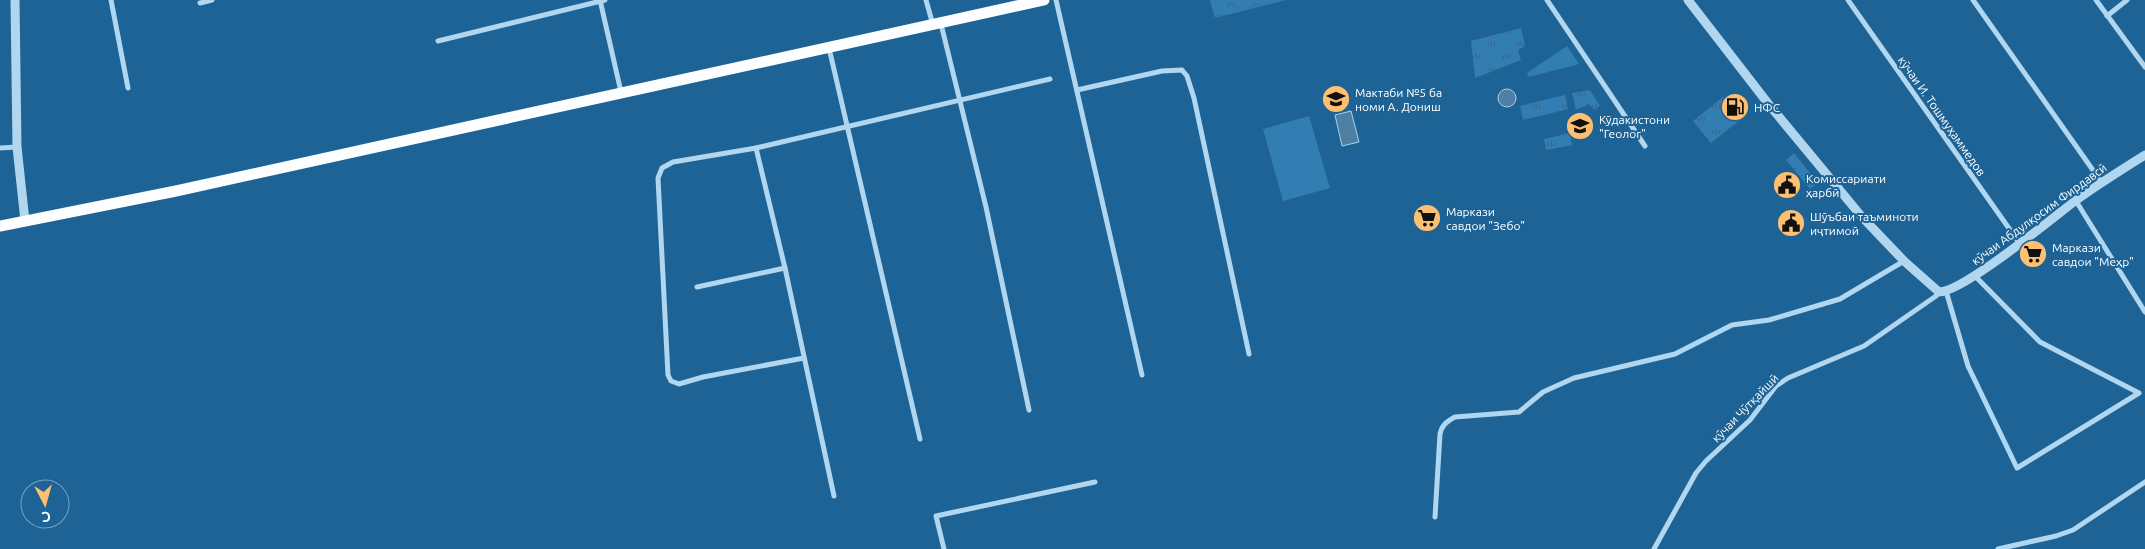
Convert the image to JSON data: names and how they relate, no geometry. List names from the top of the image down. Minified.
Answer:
{"streets":{"street":["кӯчаи И. Тошмуҳаммедов","кӯчаи Абдулқосим Фирдавсӣ","кӯчаи Чӯтқайшӣ"]},"crossings":[["кӯчаи И. Тошмуҳаммедов","кӯчаи Абдулқосим Фирдавсӣ"],["кӯчаи Абдулқосим Фирдавсӣ","кӯчаи Чӯтқайшӣ"]],"places":{"school or university":["Мактаби №5 ба номи А. Дониш","Кӯдакистони \"Геолог\""],"fuel station":["НФС"],"public building":["Комиссариати ҳарбӣ","Шӯъбаи таъминоти иҷтимоӣ"],"supermarket":["Маркази савдои \"Зебо\"","Маркази савдои \"Меҳр\""]},"north":"bottom"}
